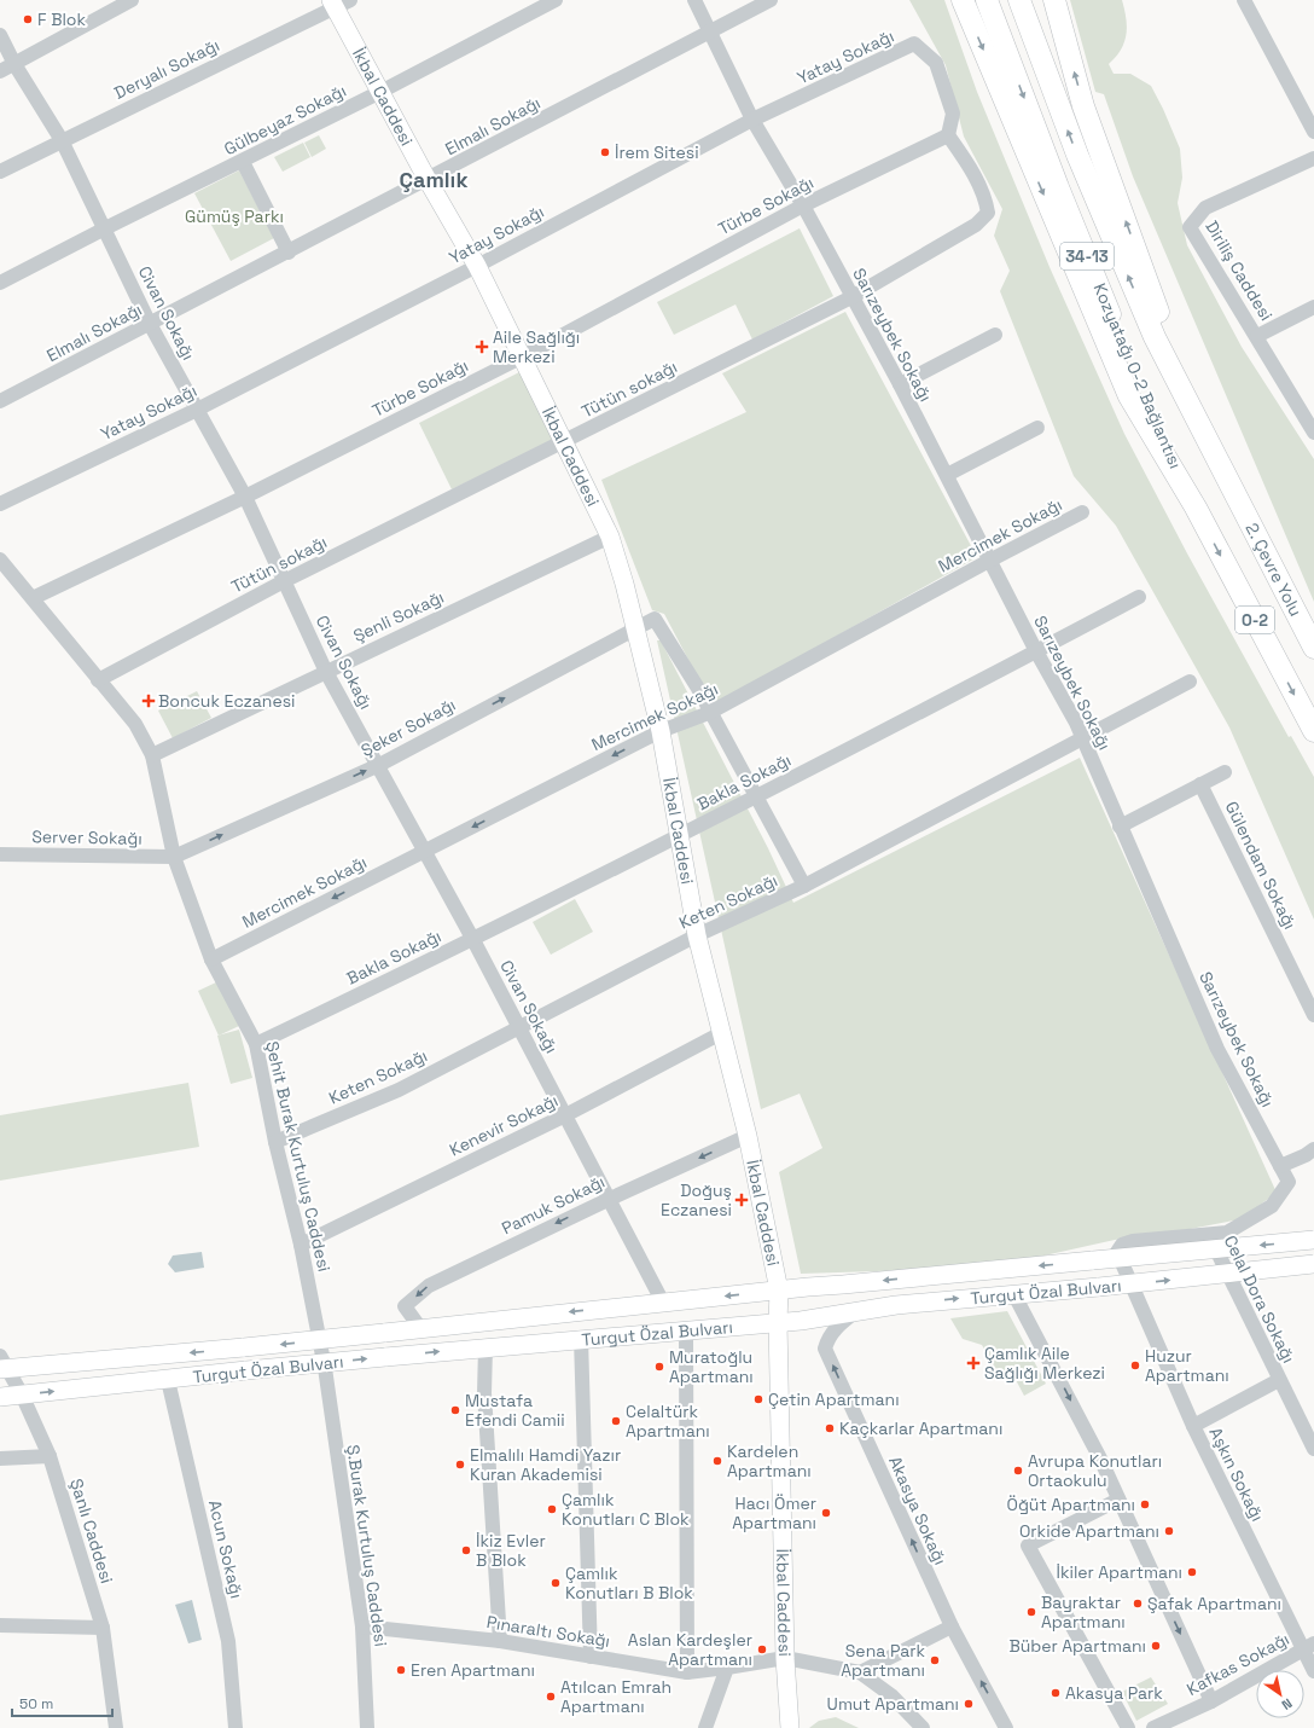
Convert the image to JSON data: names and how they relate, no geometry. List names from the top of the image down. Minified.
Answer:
{"streets":{"highway":["34-13","Kozyatağı O-2 Bağlantısı","2. Çevre Yolu","O-2"],"main road":["İkbal Caddesi","Turgut Özal Bulvarı"],"street":["Yatay Sokağı","Deryalı Sokağı","Gülbeyaz Sokağı","Elmalı Sokağı","Türbe Sokağı","Diriliş Caddesi","Civan Sokağı","Sarızeybek Sokağı","Tütün sokağı","Mercimek Sokağı","Şenli Sokağı","Şeker Sokağı","Bakla Sokağı","Server Sokağı","Gülendam Sokağı","Keten Sokağı","Kenevir Sokağı","Şehit Burak Kurtuluş Caddesi","Pamuk Sokağı","Celal Dora Sokağı","Aşkın Sokağı","Akasya Sokağı","Şanlı Caddesi","Ş.Burak Kurtuluş Caddesi","Acun Sokağı","Pınaraltı Sokağı","Kafkas Sokağı"]},"crossings":[["Yatay Sokağı","İkbal Caddesi"],["Yatay Sokağı","Türbe Sokağı"],["Yatay Sokağı","Civan Sokağı"],["Yatay Sokağı","Sarızeybek Sokağı"],["Yatay Sokağı","Tütün sokağı"],["Deryalı Sokağı","İkbal Caddesi"],["Deryalı Sokağı","Civan Sokağı"],["İkbal Caddesi","Gülbeyaz Sokağı"],["İkbal Caddesi","Elmalı Sokağı"],["İkbal Caddesi","Türbe Sokağı"],["İkbal Caddesi","Tütün sokağı"],["İkbal Caddesi","Mercimek Sokağı"],["İkbal Caddesi","Şenli Sokağı"],["İkbal Caddesi","Şeker Sokağı"],["İkbal Caddesi","Bakla Sokağı"],["İkbal Caddesi","Keten Sokağı"],["İkbal Caddesi","Kenevir Sokağı"],["İkbal Caddesi","Pamuk Sokağı"],["İkbal Caddesi","Turgut Özal Bulvarı"],["İkbal Caddesi","Pınaraltı Sokağı"],["Gülbeyaz Sokağı","Civan Sokağı"],["Elmalı Sokağı","Civan Sokağı"],["Elmalı Sokağı","Sarızeybek Sokağı"],["Türbe Sokağı","Civan Sokağı"],["Türbe Sokağı","Sarızeybek Sokağı"],["Türbe Sokağı","Tütün sokağı"],["Türbe Sokağı","Şehit Burak Kurtuluş Caddesi"],["Civan Sokağı","Tütün sokağı"],["Civan Sokağı","Mercimek Sokağı"],["Civan Sokağı","Şenli Sokağı"],["Civan Sokağı","Şeker Sokağı"],["Civan Sokağı","Bakla Sokağı"],["Civan Sokağı","Keten Sokağı"],["Civan Sokağı","Kenevir Sokağı"],["Civan Sokağı","Pamuk Sokağı"],["Civan Sokağı","Turgut Özal Bulvarı"],["Sarızeybek Sokağı","Tütün sokağı"],["Sarızeybek Sokağı","Mercimek Sokağı"],["Sarızeybek Sokağı","Bakla Sokağı"],["Sarızeybek Sokağı","Keten Sokağı"],["Sarızeybek Sokağı","Celal Dora Sokağı"],["Sarızeybek Sokağı","Aşkın Sokağı"],["Kozyatağı O-2 Bağlantısı","2. Çevre Yolu"],["Kozyatağı O-2 Bağlantısı","O-2"],["Tütün sokağı","Şehit Burak Kurtuluş Caddesi"],["Mercimek Sokağı","Şeker Sokağı"],["Mercimek Sokağı","Şehit Burak Kurtuluş Caddesi"],["Şenli Sokağı","Şehit Burak Kurtuluş Caddesi"],["Şeker Sokağı","Server Sokağı"],["Şeker Sokağı","Şehit Burak Kurtuluş Caddesi"],["Bakla Sokağı","Şehit Burak Kurtuluş Caddesi"],["Server Sokağı","Şehit Burak Kurtuluş Caddesi"],["Keten Sokağı","Şehit Burak Kurtuluş Caddesi"],["Kenevir Sokağı","Şehit Burak Kurtuluş Caddesi"],["Şehit Burak Kurtuluş Caddesi","Ş.Burak Kurtuluş Caddesi"],["Pamuk Sokağı","Turgut Özal Bulvarı"],["Turgut Özal Bulvarı","Akasya Sokağı"],["Turgut Özal Bulvarı","Şanlı Caddesi"],["Turgut Özal Bulvarı","Acun Sokağı"],["Celal Dora Sokağı","Aşkın Sokağı"],["Aşkın Sokağı","Kafkas Sokağı"],["Ş.Burak Kurtuluş Caddesi","Pınaraltı Sokağı"]],"one_way":["Mercimek Sokağı","Şeker Sokağı","Pamuk Sokağı","Akasya Sokağı"],"districts":["Çamlık"],"parks":["Gümüş Parkı"],"places":{"other":["F Blok","İrem Sitesi","Huzur Apartmanı","Muratoğlu Apartmanı","Çetin Apartmanı","Mustafa Efendi Camii","Celaltürk Apartmanı","Kaçkarlar Apartmanı","Kardelen Apartmanı","Elmalılı Hamdi Yazır Kuran Akademisi","Avrupa Konutları Ortaokulu","Öğüt Apartmanı","Çamlık Konutları C Blok","Hacı Ömer Apartmanı","Orkide Apartmanı","İkiz Evler B Blok","İkiler Apartmanı","Çamlık Konutları B Blok","Şafak Apartmanı","Bayraktar Apartmanı","Büber Apartmanı","Aslan Kardeşler Apartmanı","Sena Park Apartmanı","Eren Apartmanı","Akasya Park","Atılcan Emrah Apartmanı","Umut Apartmanı"],"health":["Aile Sağlığı Merkezi","Boncuk Eczanesi","Doğuş Eczanesi","Çamlık Aile Sağlığı Merkezi"]},"scale_bar":"50 m","north":"bottom right"}
